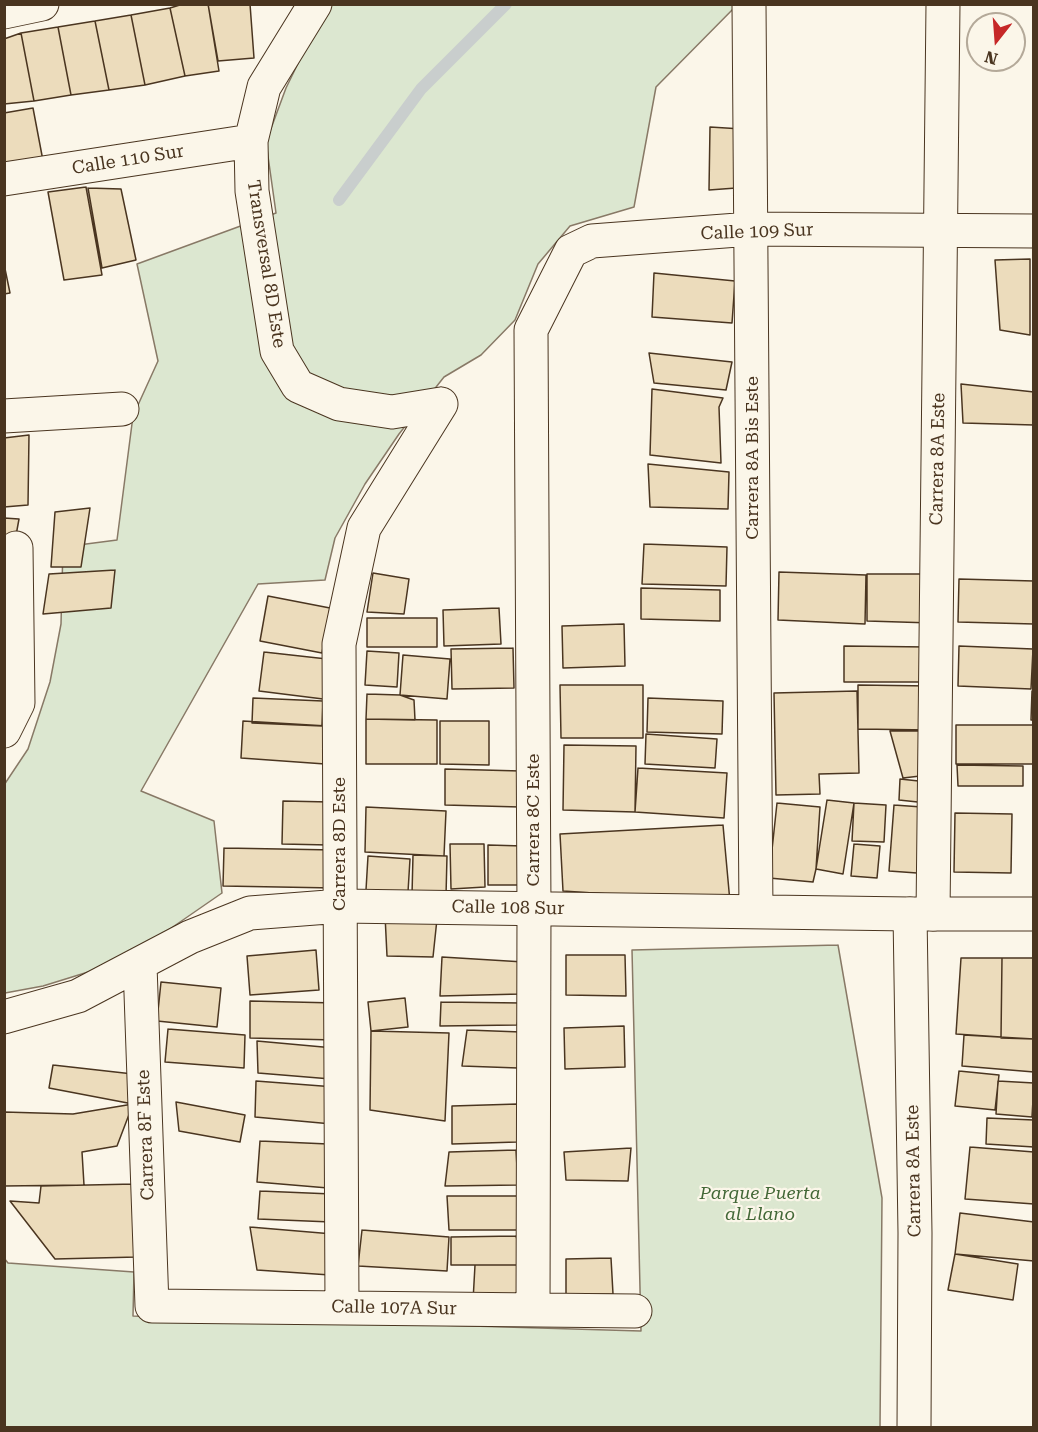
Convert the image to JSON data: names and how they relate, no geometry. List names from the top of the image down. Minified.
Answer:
{"streets":{"street":["Calle 110 Sur","Calle 109 Sur","Transversal 8D Este","Carrera 8A Bis Este","Carrera 8A Este","Carrera 8C Este","Carrera 8D Este","Calle 108 Sur","Carrera 8F Este","Calle 107A Sur"]},"crossings":[["Calle 110 Sur","Transversal 8D Este"],["Calle 109 Sur","Carrera 8A Bis Este"],["Calle 109 Sur","Carrera 8A Este"],["Calle 109 Sur","Carrera 8C Este"],["Transversal 8D Este","Carrera 8D Este"],["Carrera 8A Bis Este","Calle 108 Sur"],["Carrera 8A Este","Calle 108 Sur"],["Carrera 8C Este","Calle 108 Sur"],["Carrera 8C Este","Calle 107A Sur"],["Carrera 8D Este","Calle 108 Sur"],["Carrera 8D Este","Calle 107A Sur"],["Calle 108 Sur","Carrera 8F Este"],["Carrera 8F Este","Calle 107A Sur"]],"parks":["Parque Puerta al Llano"],"north":"bottom"}
